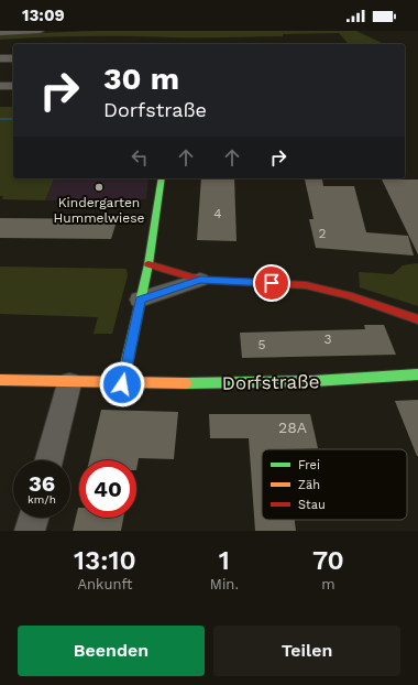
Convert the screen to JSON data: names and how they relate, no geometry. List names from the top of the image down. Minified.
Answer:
{"streets":{"street":["Dorfstraße"]},"places":["Kindergarten Hummelwiese"],"house_numbers":["4","2","3","5","28A"],"legend":["Frei","Zäh","Stau"],"page":{"status":"13:09","turn":["30 m","Dorfstraße"],"speed":"36 km/h","limit":"40","eta":["13:10","Ankunft","1","Min.","70","m"],"buttons":["Beenden","Teilen"]}}
